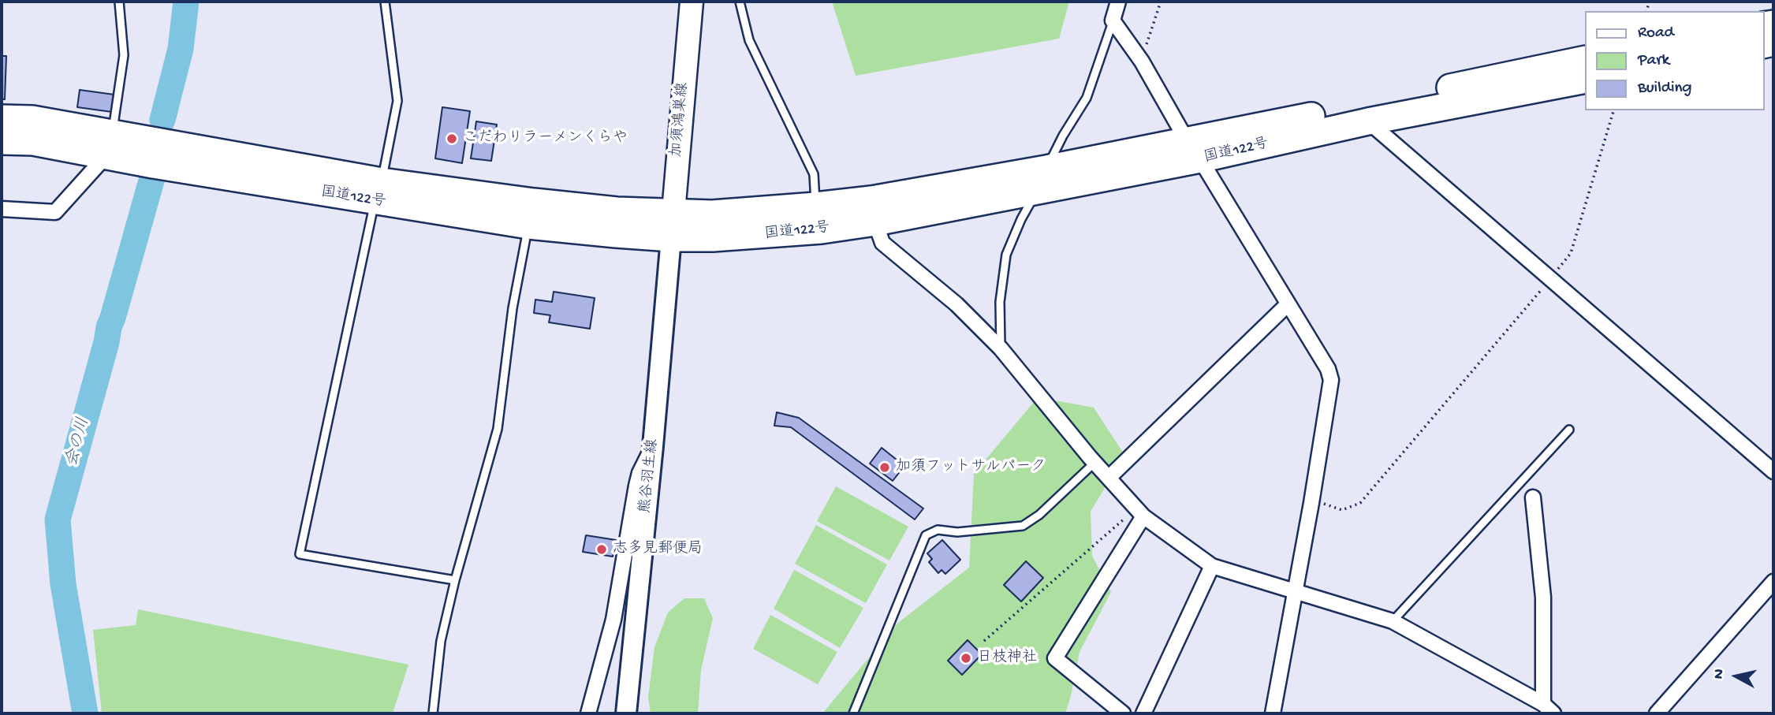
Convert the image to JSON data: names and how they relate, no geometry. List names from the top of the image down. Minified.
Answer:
{"streets":{"highway":["国道122号"],"main road":["加須鴻巣線","熊谷羽生線"]},"crossings":[["加須鴻巣線","国道122号"],["加須鴻巣線","熊谷羽生線"],["国道122号","熊谷羽生線"]],"water":["会の川"],"places":["こだわりラーメンくらや","加須フットサルパーク","志多見郵便局","日枝神社"],"legend":["Road","Park","Building"],"north":"left"}
